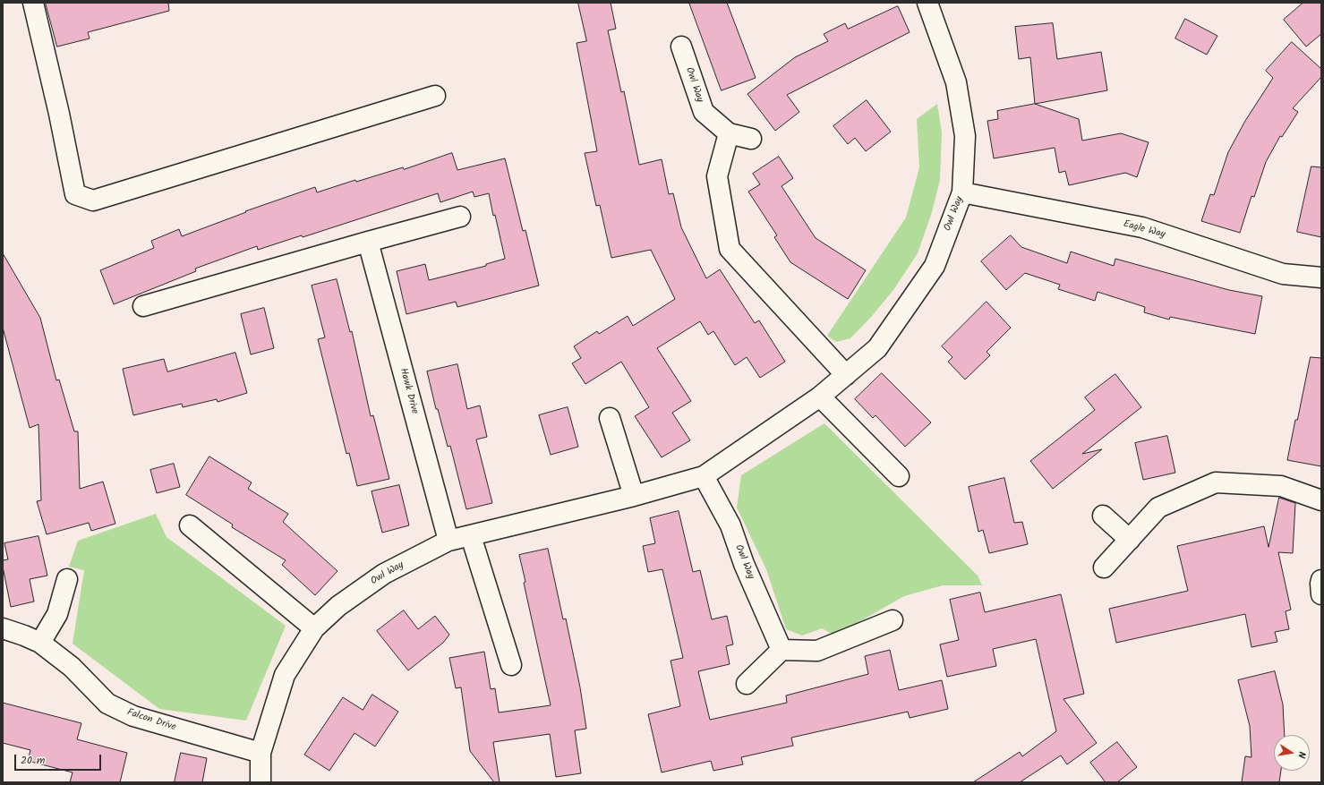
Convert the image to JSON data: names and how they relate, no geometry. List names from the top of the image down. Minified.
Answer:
{"streets":{"street":["Owl Way","Eagle Way","Hawk Drive","Falcon Drive"]},"crossings":[["Owl Way","Eagle Way"],["Owl Way","Hawk Drive"],["Owl Way","Falcon Drive"]],"scale_bar":"20 m","north":"right"}
